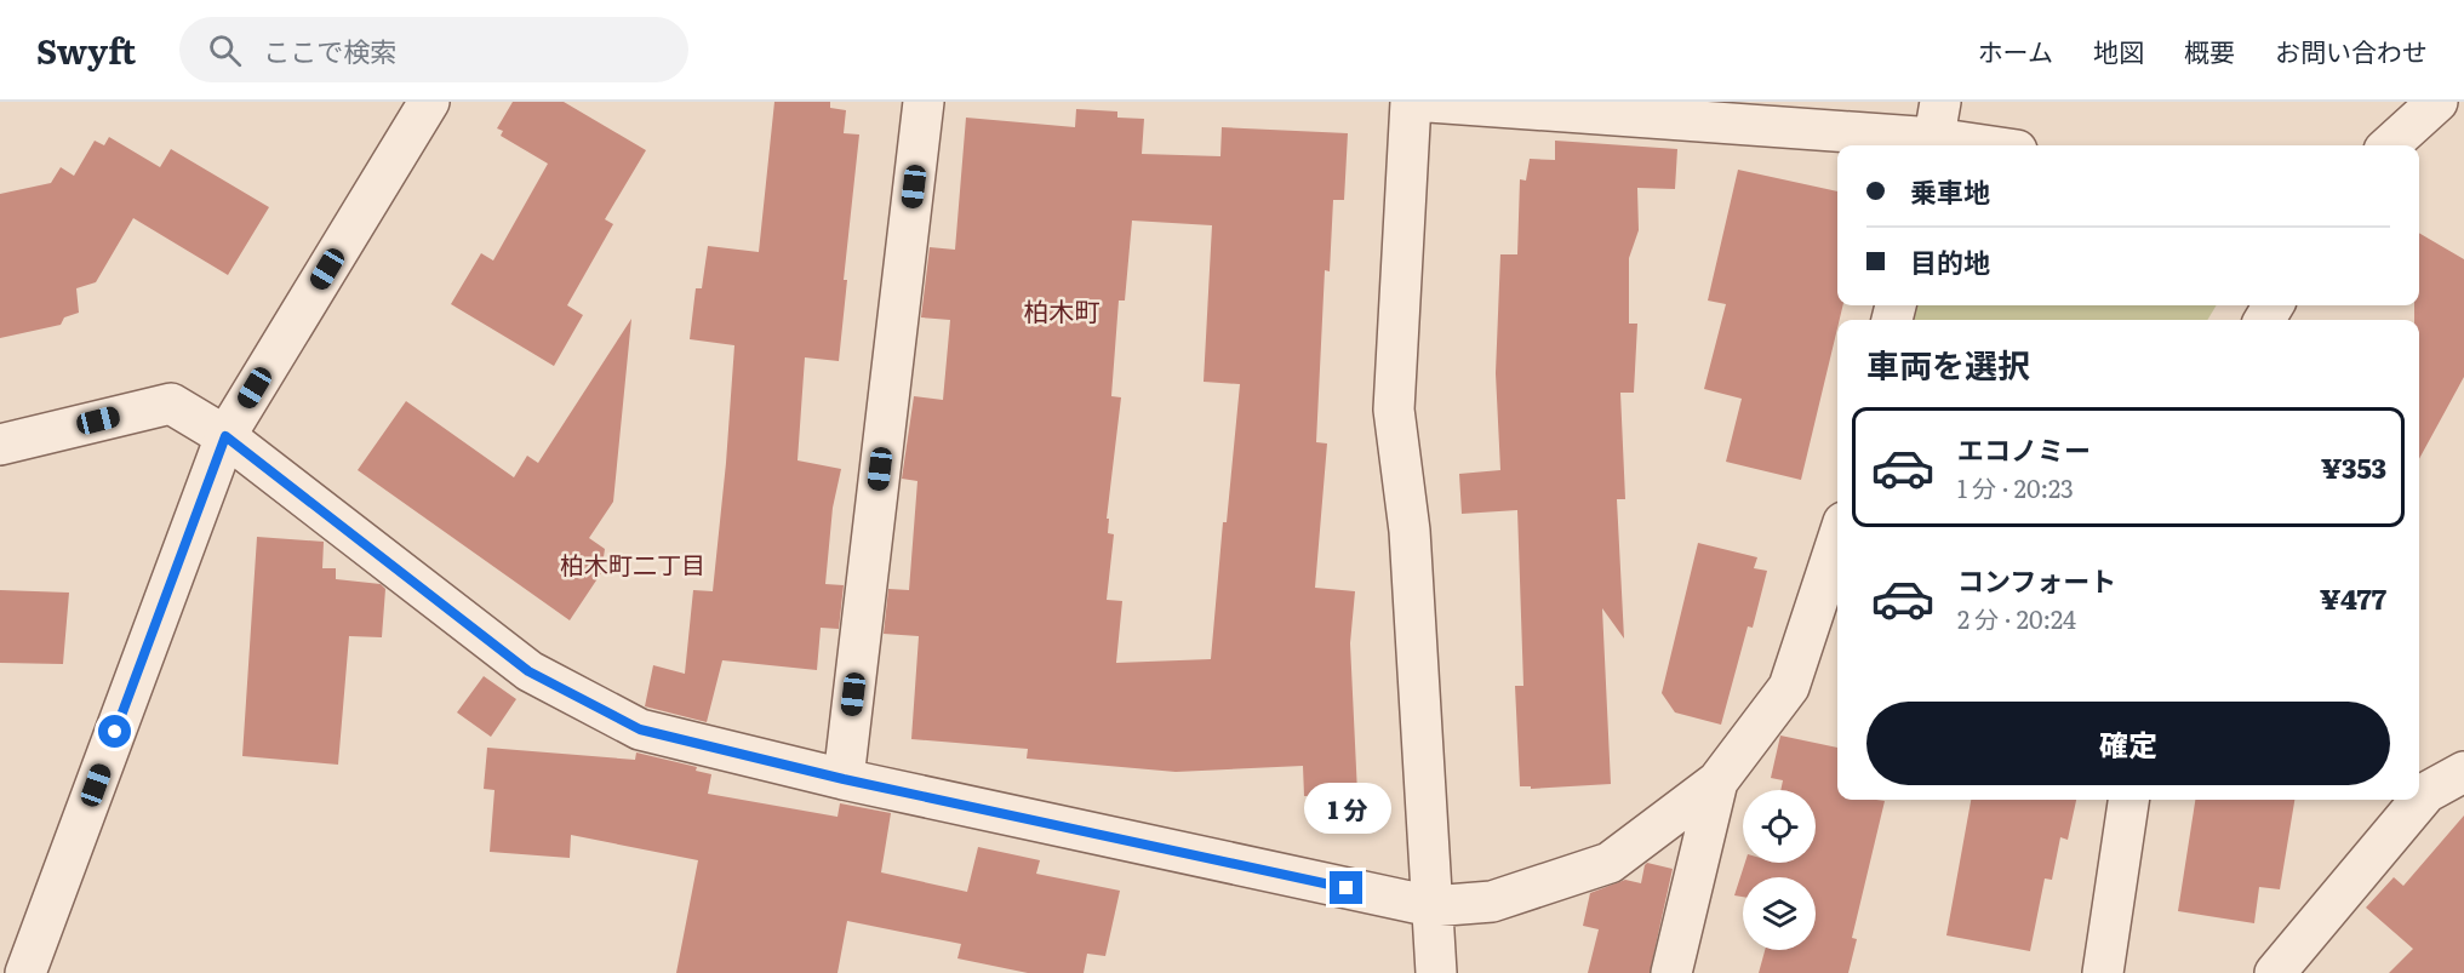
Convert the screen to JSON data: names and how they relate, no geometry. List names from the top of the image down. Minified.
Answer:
{"districts":["柏木町","柏木町二丁目"],"page":{"header":"Swyft","search":"ここで検索","nav":["ホーム","地図","概要","お問い合わせ"],"banner":["乗車地","目的地"],"heading":"車両を選択","list":[{"name":"エコノミー","note":"1 分 · 20:23","value":"¥353"},{"name":"コンフォート","note":"2 分 · 20:24","value":"¥477"}],"buttons":"確定","bubble":"1 分"}}
